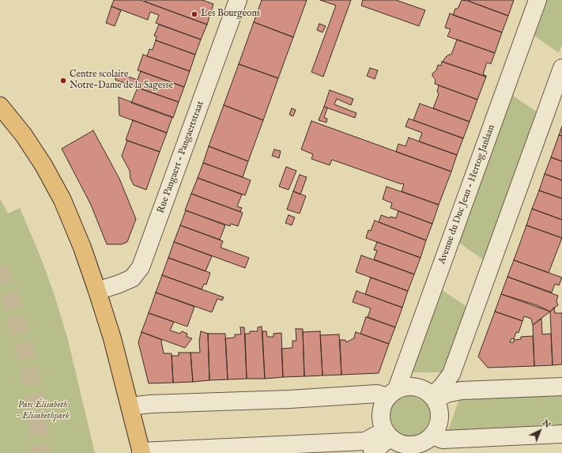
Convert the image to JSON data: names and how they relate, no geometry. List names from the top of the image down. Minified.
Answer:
{"streets":{"street":["Rue Pangaert - Pangaertstraat","Avenue du Duc Jean - Hertog Janlaan"]},"parks":["Parc Élisabeth - Elisabethpark"],"places":["Les Bourgeons","Centre scolaire Notre-Dame de la Sagesse"],"north":"top right"}
